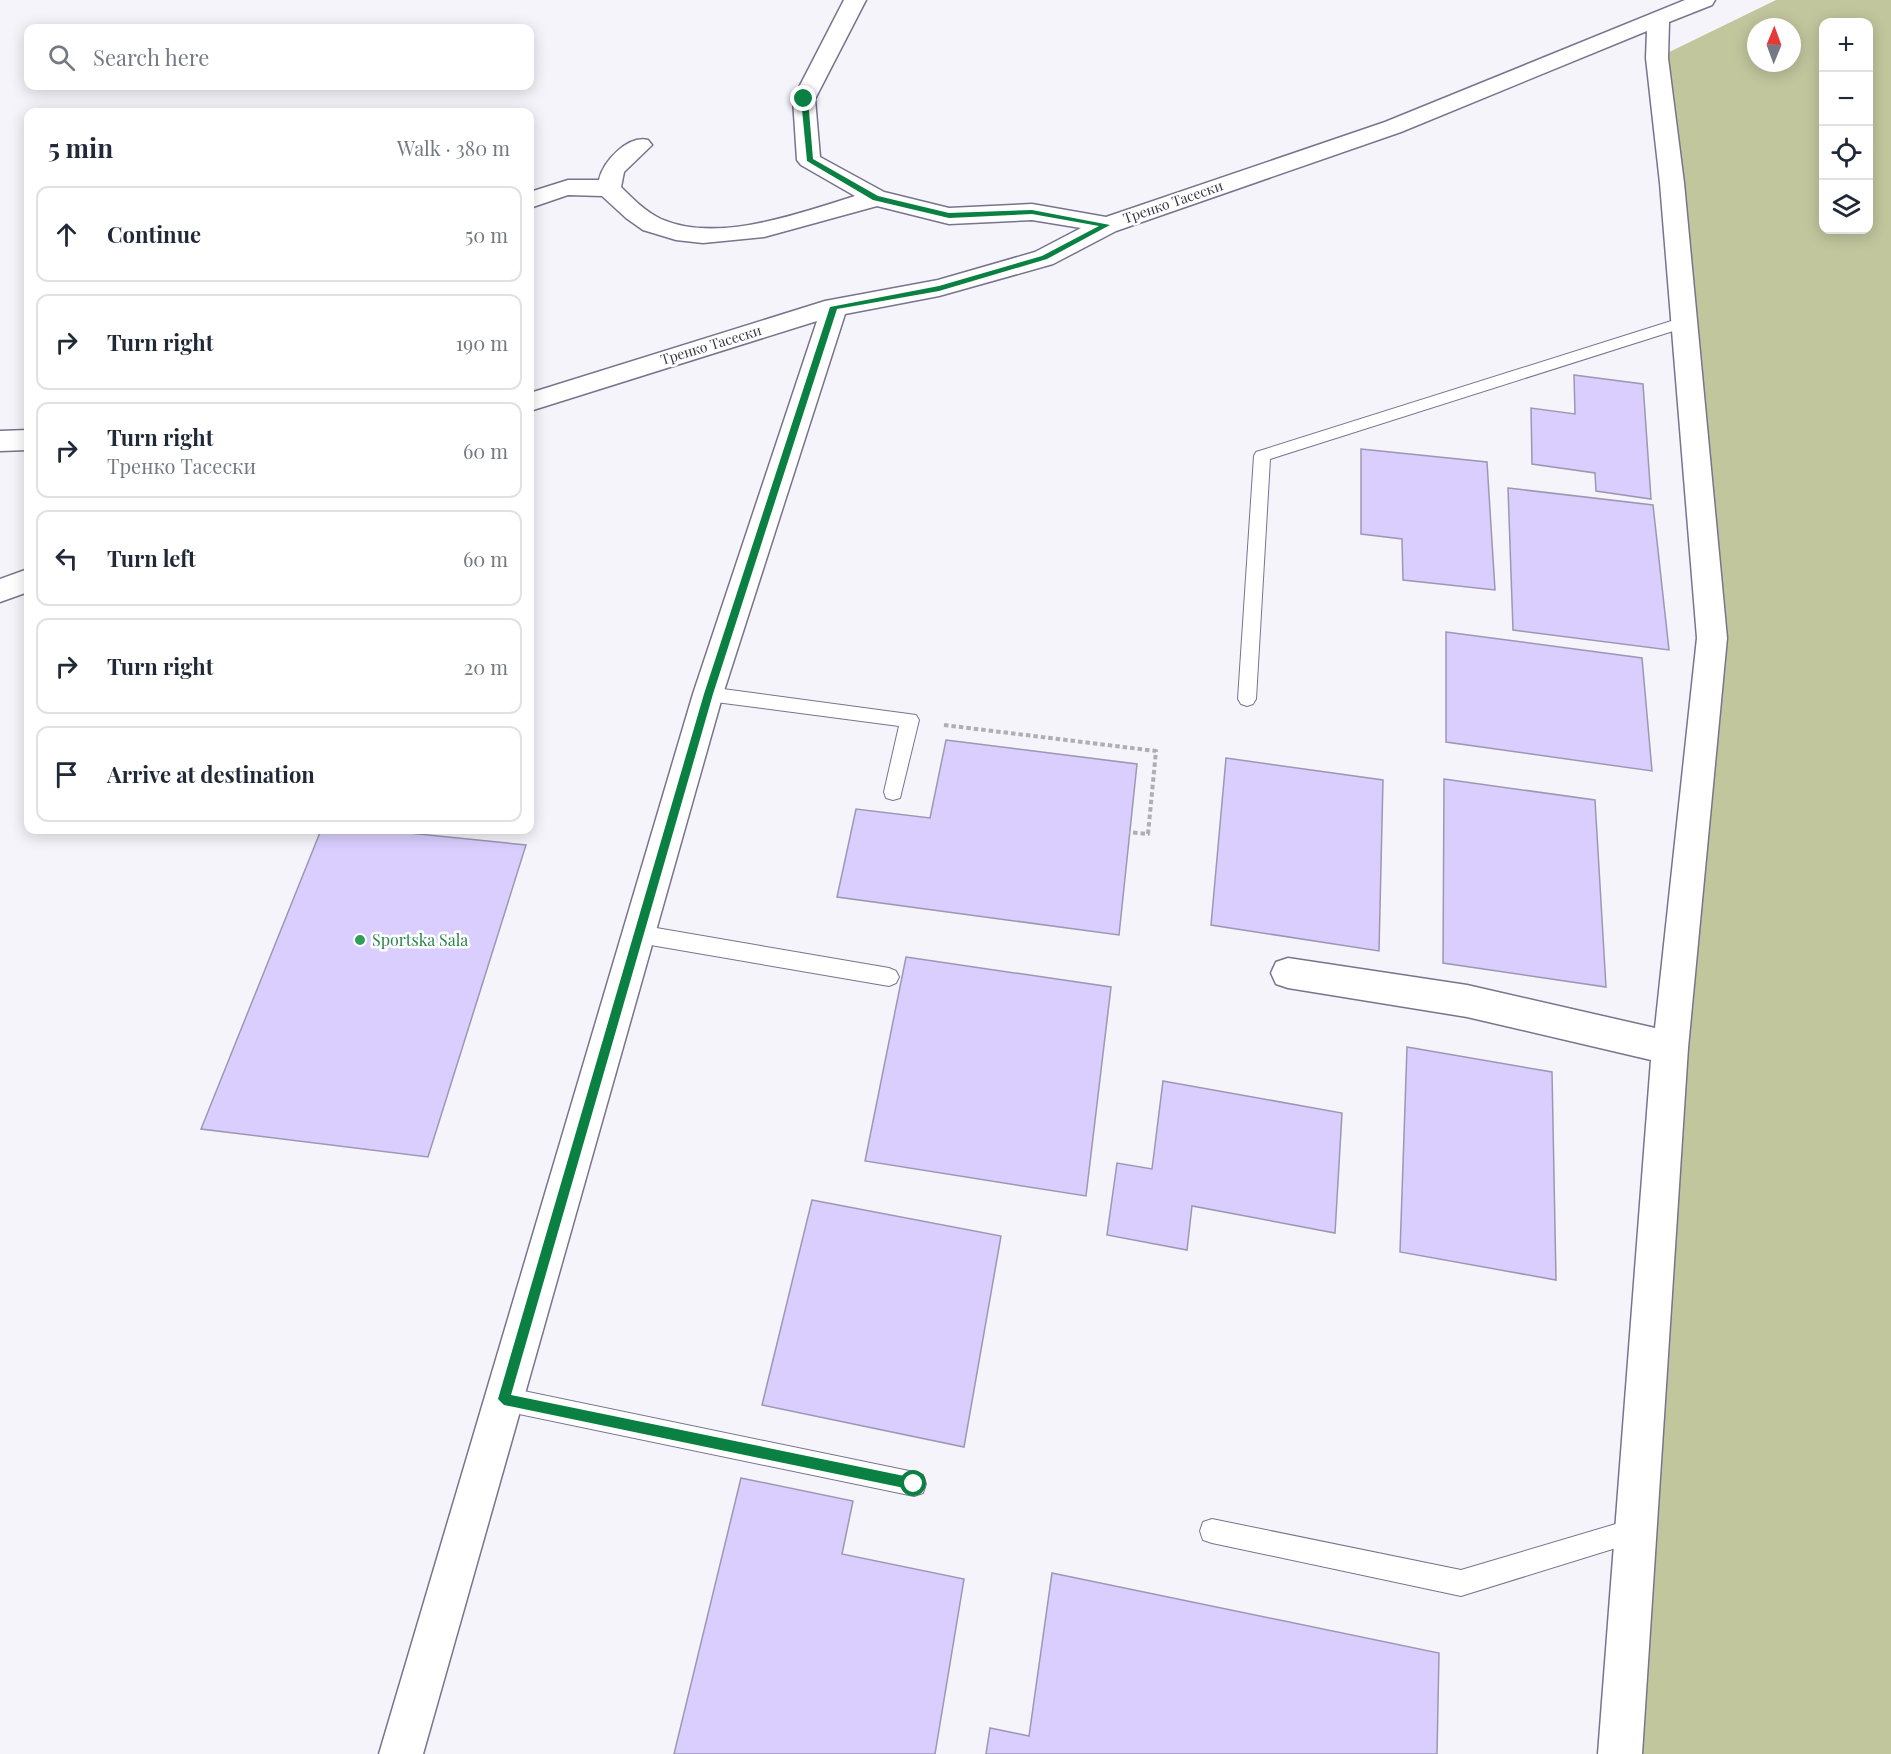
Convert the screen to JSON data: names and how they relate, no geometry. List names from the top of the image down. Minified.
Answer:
{"streets":{"street":["Тренко Тасески"]},"places":["Sportska Sala"],"north":"top","page":{"map_buttons":["+","−"],"search":"Search here","heading":["5 min","Walk · 380 m"],"list":[["Continue","50 m"],["Turn right","190 m"],["Turn right","Тренко Тасески","60 m"],["Turn left","60 m"],["Turn right","20 m"],"Arrive at destination"]}}
